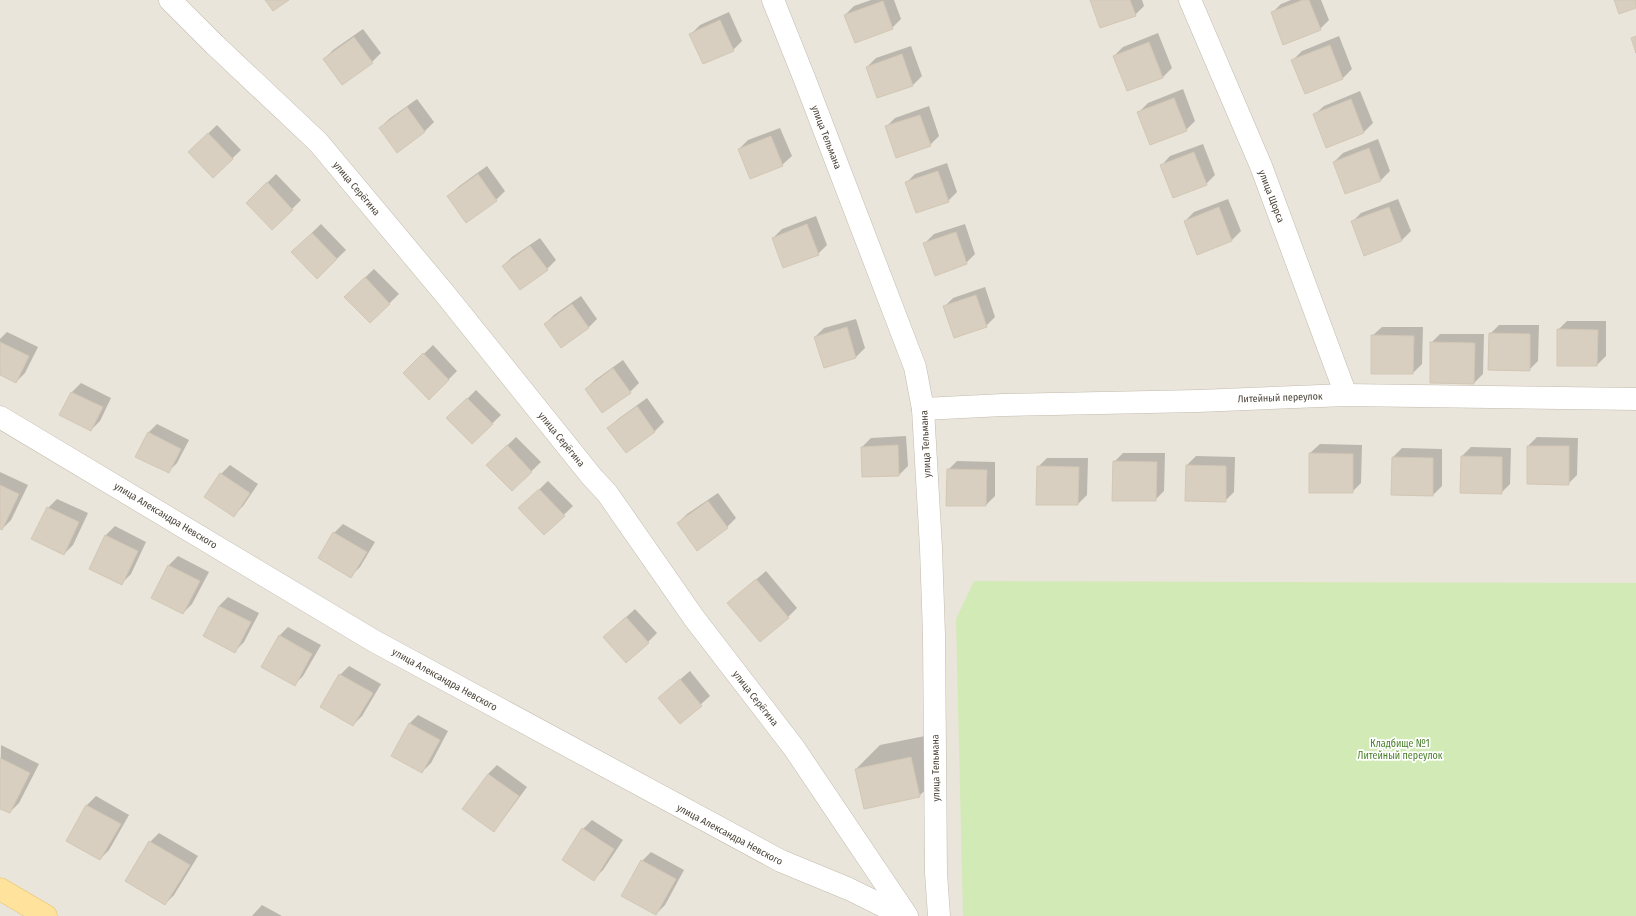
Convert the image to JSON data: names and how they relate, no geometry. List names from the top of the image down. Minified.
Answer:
{"streets":{"street":["улица Тельмана","улица Серёгина","улица Щорса","Литейный переулок","улица Александра Невского"]},"crossings":[["улица Тельмана","Литейный переулок"],["улица Серёгина","улица Александра Невского"],["улица Щорса","Литейный переулок"]],"parks":["Кладбище №1 Литейный переулок"]}
